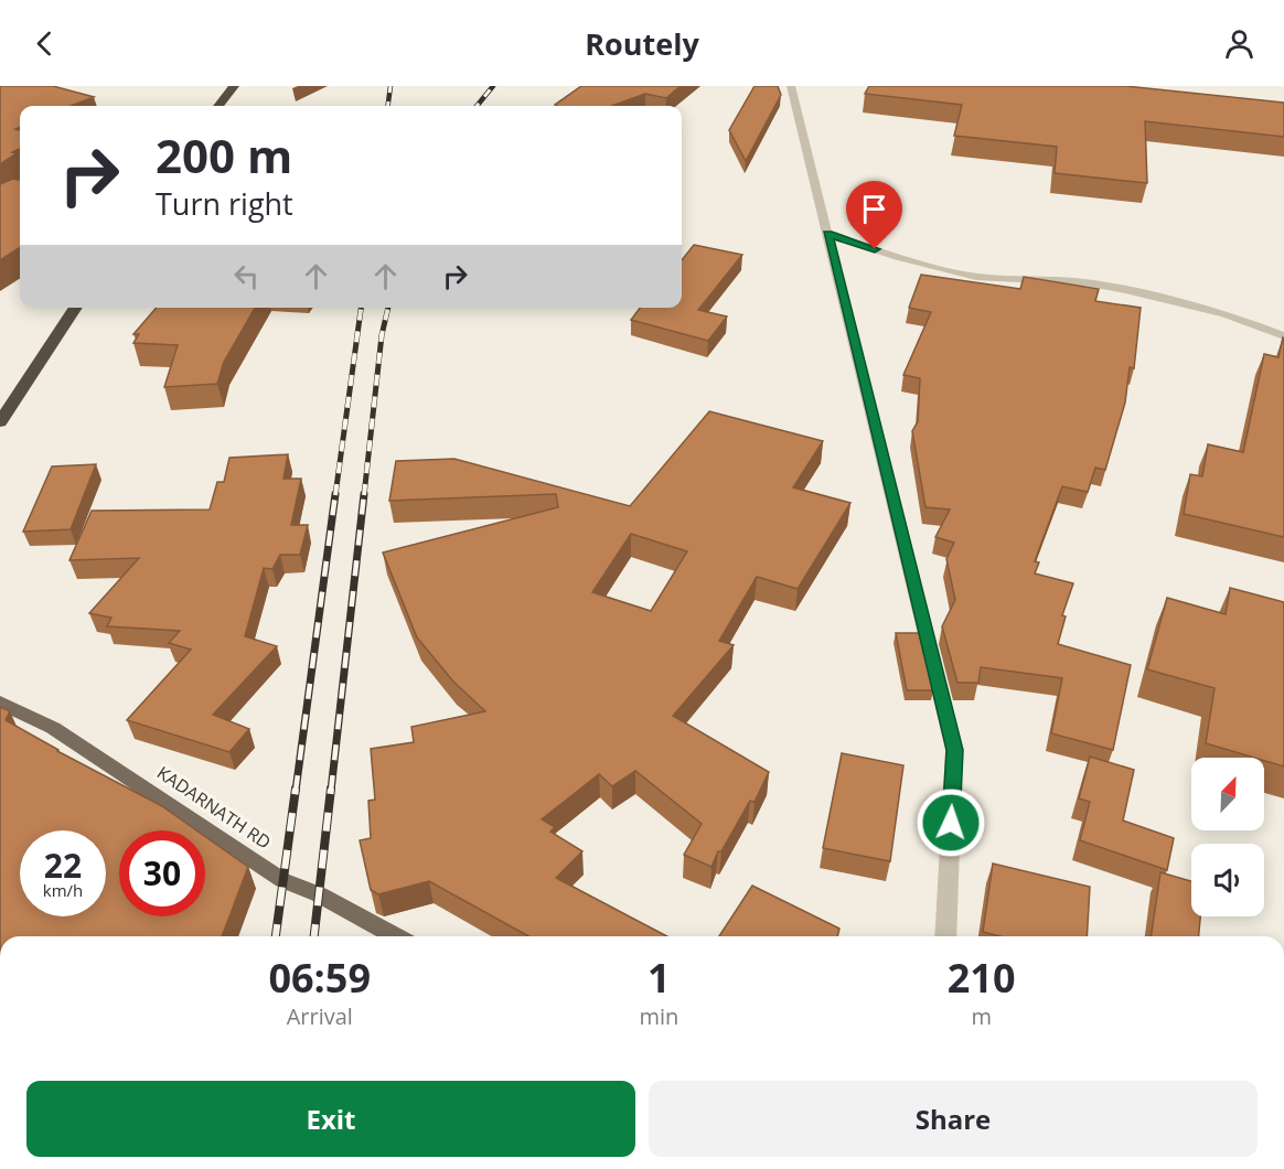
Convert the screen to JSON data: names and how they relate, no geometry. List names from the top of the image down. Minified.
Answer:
{"streets":{"main road":["KADARNATH RD"]},"north":"top right","page":{"header":"Routely","turn":["200 m","Turn right"],"speed":"22 km/h","limit":"30","eta":["06:59","Arrival","1","min","210","m"],"buttons":["Exit","Share"]}}
